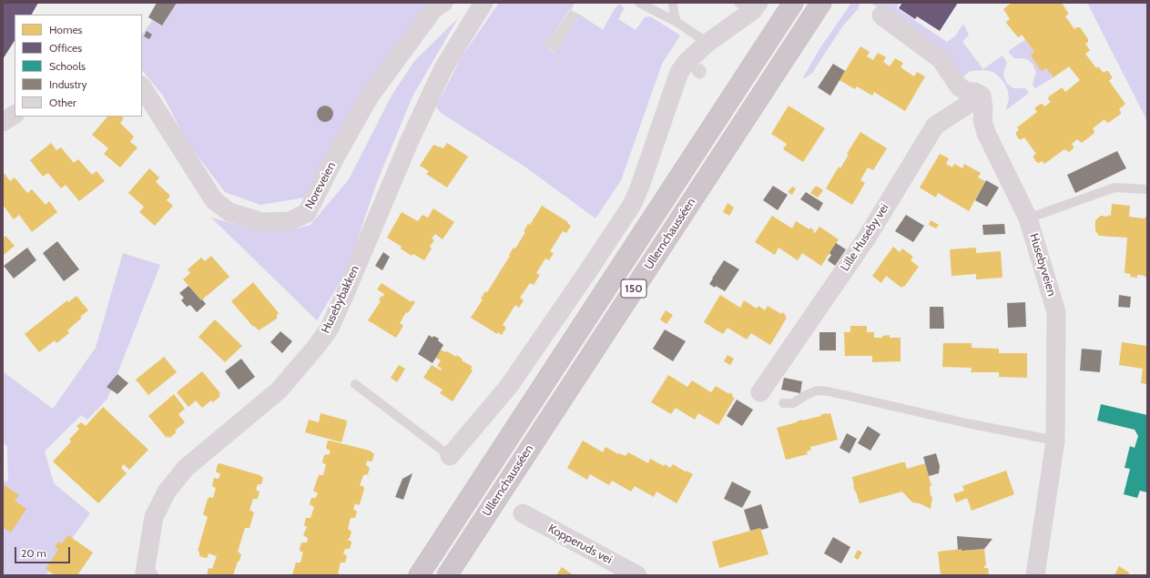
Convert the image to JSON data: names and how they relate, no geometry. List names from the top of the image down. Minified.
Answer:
{"streets":{"highway":["Ullernchausséen","150"],"street":["Noreveien","Lille Huseby vei","Husebyveien","Husebybakken","Kopperuds vei"]},"crossings":[["Lille Huseby vei","Husebyveien"]],"legend":["Homes","Offices","Schools","Industry","Other"],"scale_bar":"20 m"}
